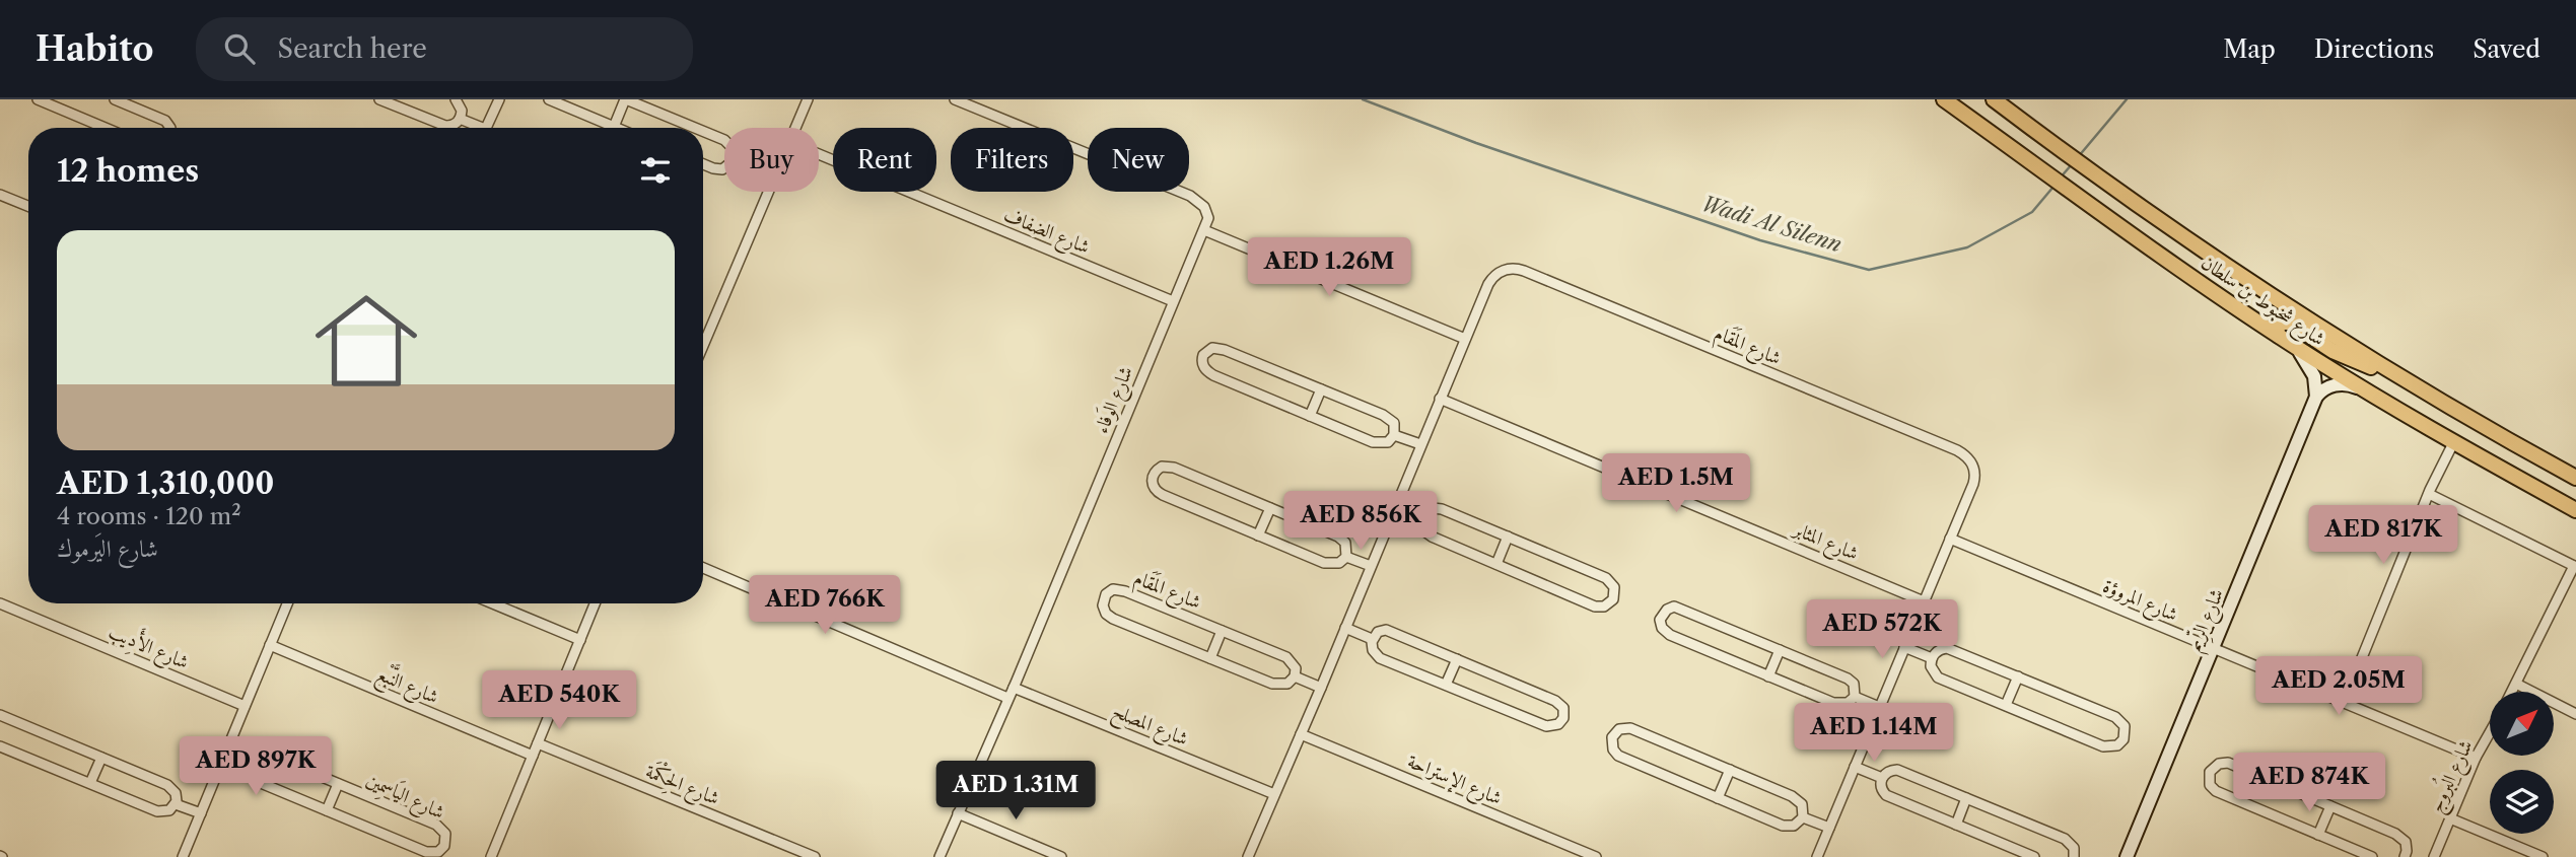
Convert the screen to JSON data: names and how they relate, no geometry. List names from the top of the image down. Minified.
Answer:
{"streets":{"main road":["شارع شخبوط بن سلطان"],"street":["شارع الضفاف","شارع المَقَام","شارع الوَفاء","شارع المثابر","شارع المروؤة","شارع الرِّيم","شارع الأَدِيب","شارع النَّبْع","شارع المصلح","شارع البُروج","شارع الإستراحة","شارع الحِكْمَة","شارع اليَاسمِين"]},"crossings":[["شارع الضفاف","شارع الوَفاء"],["شارع المَقَام","شارع المثابر"],["شارع المَقَام","شارع المروؤة"],["شارع المَقَام","شارع المصلح"],["شارع المَقَام","شارع الإستراحة"],["شارع الوَفاء","شارع المصلح"],["شارع المروؤة","شارع الرِّيم"],["شارع المروؤة","شارع البُروج"]],"water":["Wadi Al Silenn"],"north":"top right","page":{"header":"Habito","search":"Search here","nav":["Map","Directions","Saved"],"chip":["Buy","Rent","Filters","New"],"heading":"12 homes","list":[{"name":"AED 1,310,000","note":"4 rooms · 120 m² · شارع اليَرموك"}],"price":["AED 1.26M","AED 1.5M","AED 856K","AED 817K","AED 766K","AED 572K","AED 2.05M","AED 540K","AED 1.14M","AED 897K","AED 874K","AED 1.31M"]}}
